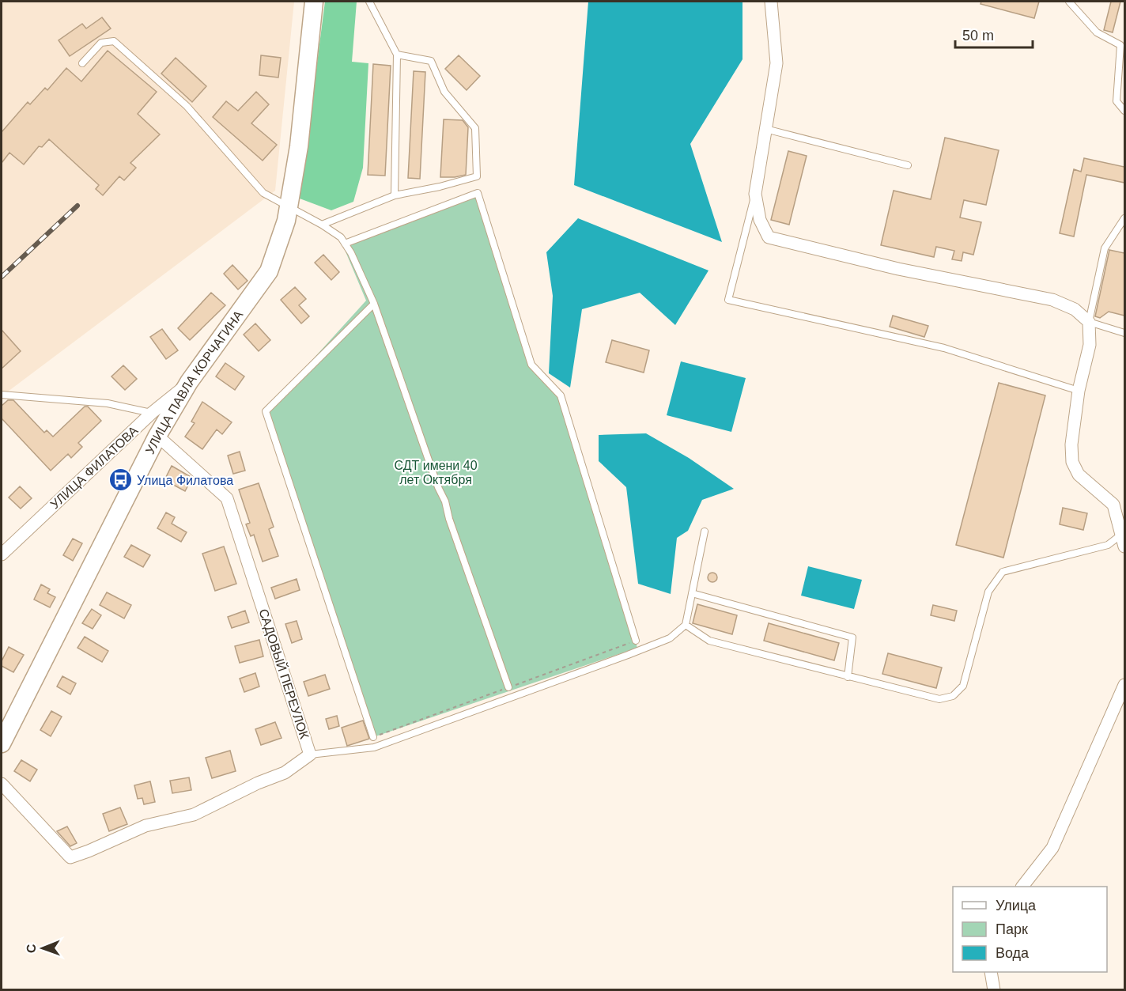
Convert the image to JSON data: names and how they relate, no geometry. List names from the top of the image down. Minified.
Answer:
{"streets":{"main road":["УЛИЦА ПАВЛА КОРЧАГИНА"],"street":["УЛИЦА ФИЛАТОВА","САДОВЫЙ ПЕРЕУЛОК"]},"crossings":[["УЛИЦА ПАВЛА КОРЧАГИНА","УЛИЦА ФИЛАТОВА"],["УЛИЦА ПАВЛА КОРЧАГИНА","САДОВЫЙ ПЕРЕУЛОК"],["УЛИЦА ФИЛАТОВА","САДОВЫЙ ПЕРЕУЛОК"]],"parks":["СДТ имени 40 лет Октября"],"places":{"bus stop":["Улица Филатова"]},"legend":["Улица","Парк","Вода"],"scale_bar":"50 m","north":"left"}
